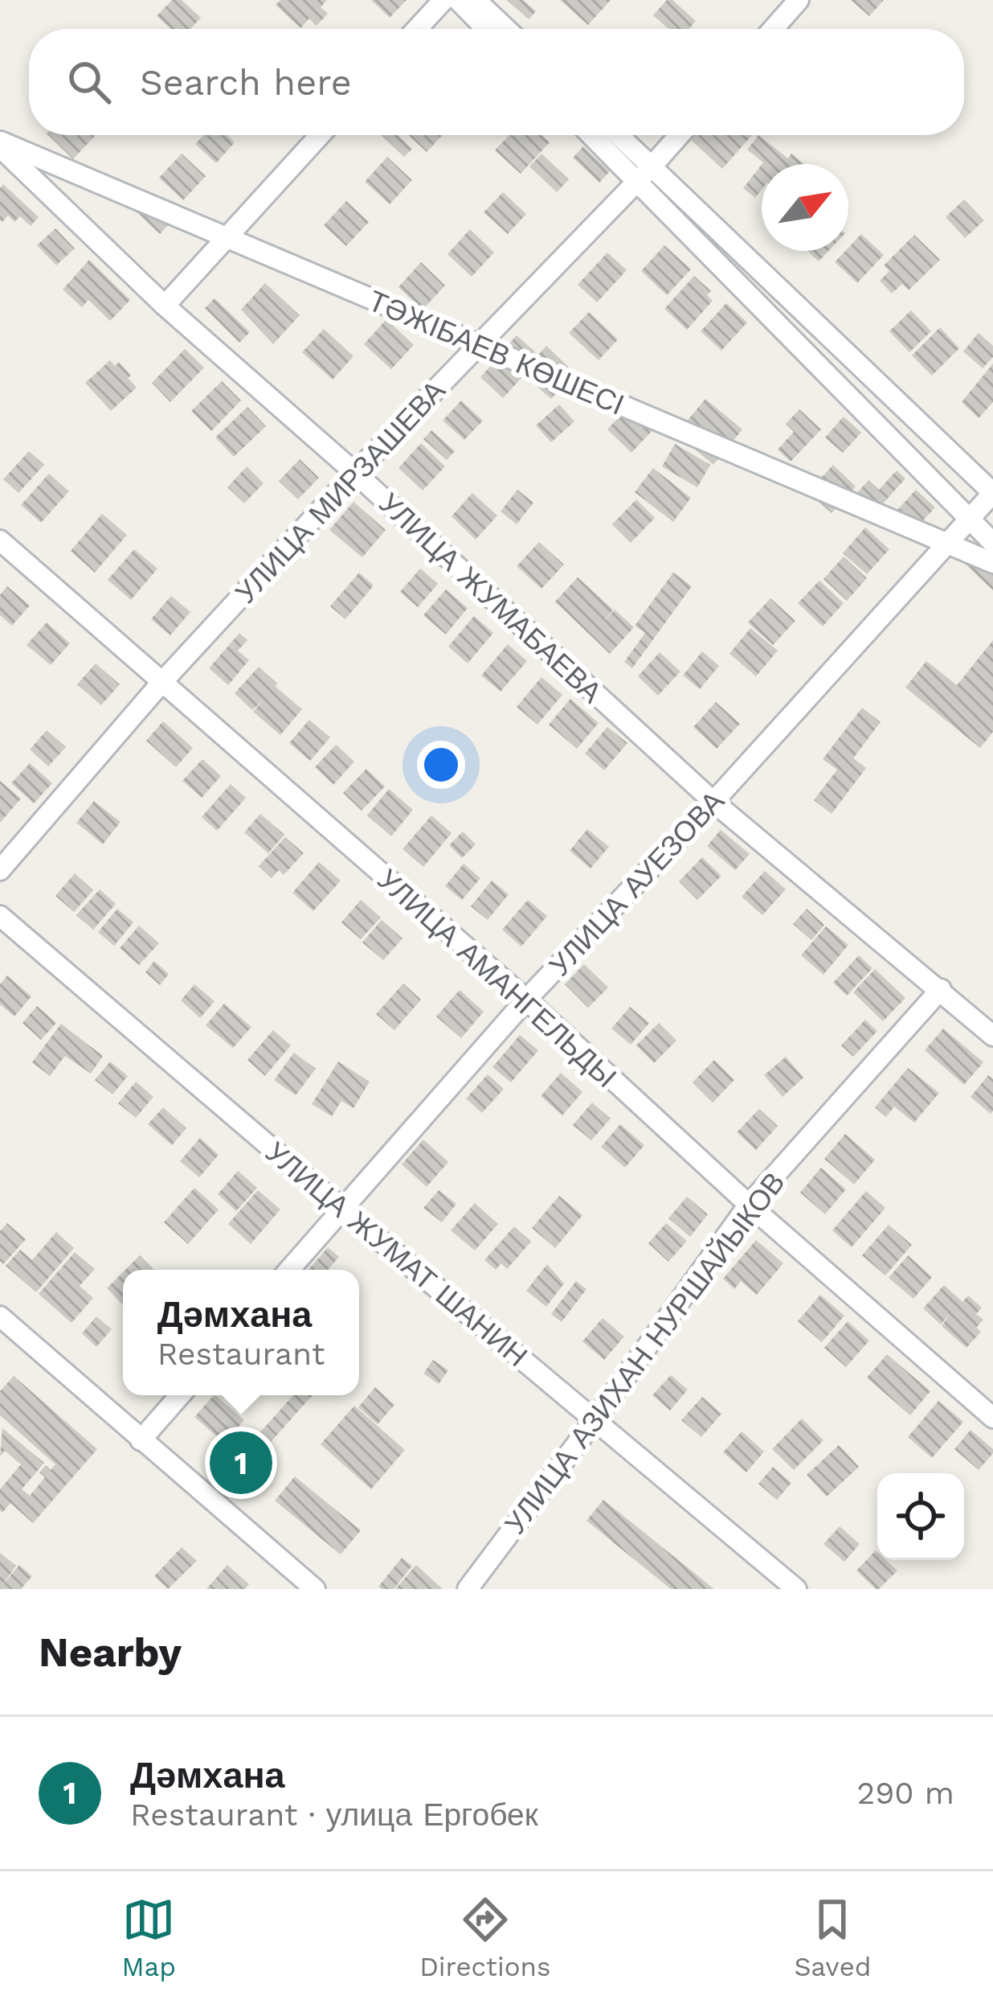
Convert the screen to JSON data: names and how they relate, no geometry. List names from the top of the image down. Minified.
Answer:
{"streets":{"street":["ТӘЖІБАЕВ КӨШЕСІ","УЛИЦА МИРЗАШЕВА","УЛИЦА ЖУМАБАЕВА","УЛИЦА АУЕЗОВА","УЛИЦА АМАНГЕЛЬДЫ","УЛИЦА ЖУМАТ ШАНИН","УЛИЦА АЗИХАН НУРШАЙЫКОВ"]},"crossings":[["ТӘЖІБАЕВ КӨШЕСІ","УЛИЦА ЖУМАБАЕВА"],["УЛИЦА МИРЗАШЕВА","УЛИЦА ЖУМАБАЕВА"],["УЛИЦА МИРЗАШЕВА","УЛИЦА АМАНГЕЛЬДЫ"],["УЛИЦА ЖУМАБАЕВА","УЛИЦА АУЕЗОВА"],["УЛИЦА ЖУМАБАЕВА","УЛИЦА АЗИХАН НУРШАЙЫКОВ"],["УЛИЦА АУЕЗОВА","УЛИЦА АМАНГЕЛЬДЫ"],["УЛИЦА АУЕЗОВА","УЛИЦА ЖУМАТ ШАНИН"],["УЛИЦА АМАНГЕЛЬДЫ","УЛИЦА АЗИХАН НУРШАЙЫКОВ"],["УЛИЦА ЖУМАТ ШАНИН","УЛИЦА АЗИХАН НУРШАЙЫКОВ"]],"north":"top right","page":{"search":"Search here","popup":["Дәмхана","Restaurant"],"pins":"1","heading":"Nearby","list":[{"mark":"1","name":"Дәмхана","note":"Restaurant · улица Ергобек","value":"290 m"}],"nav":["Map","Directions","Saved"]}}
